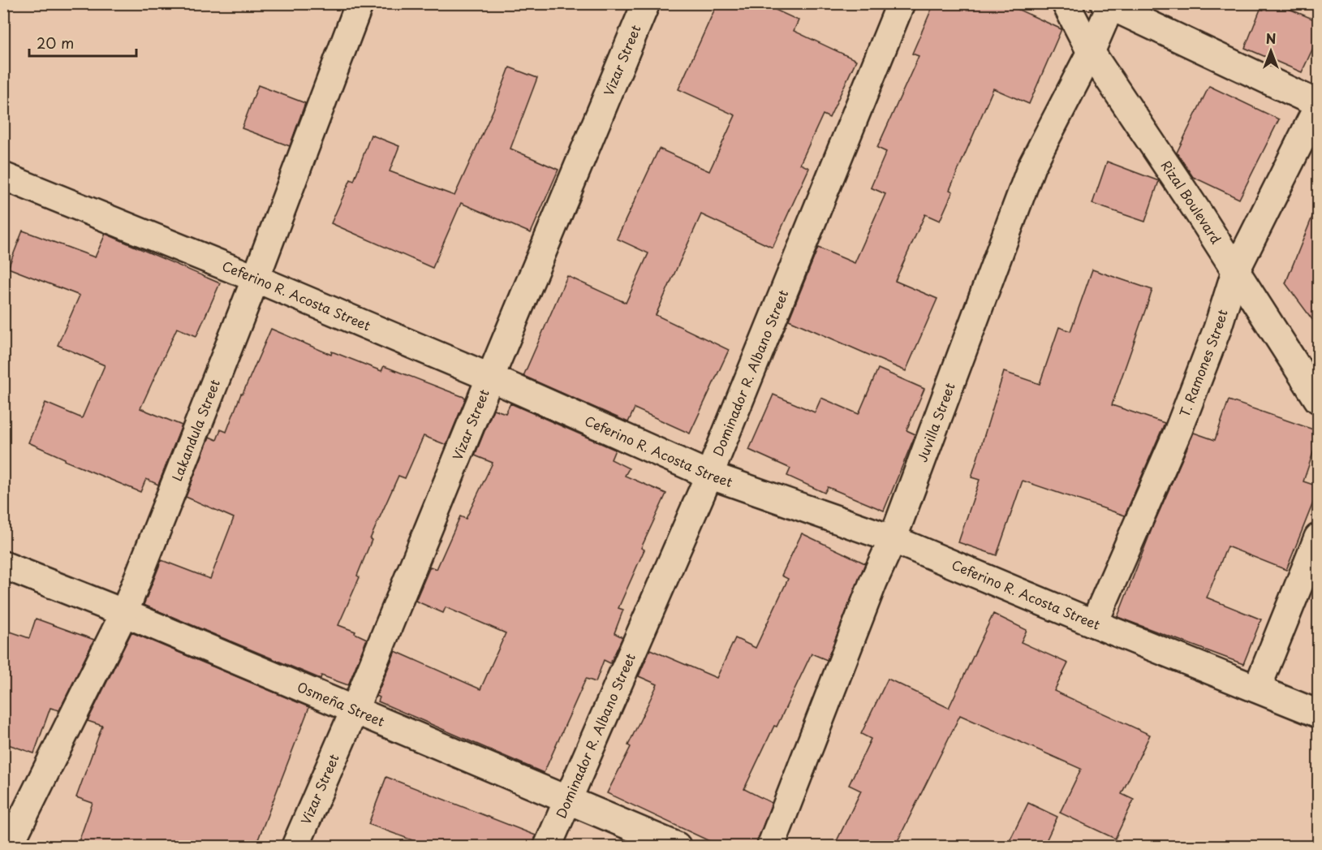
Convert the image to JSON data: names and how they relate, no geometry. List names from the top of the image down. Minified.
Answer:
{"streets":{"street":["Vizar Street","Rizal Boulevard","Ceferino R. Acosta Street","T. Ramones Street","Dominador R. Albano Street","Juvilla Street","Lakandula Street","Osmeña Street"]},"crossings":[["Vizar Street","Ceferino R. Acosta Street"],["Vizar Street","Osmeña Street"],["Rizal Boulevard","T. Ramones Street"],["Rizal Boulevard","Juvilla Street"],["Ceferino R. Acosta Street","T. Ramones Street"],["Ceferino R. Acosta Street","Dominador R. Albano Street"],["Ceferino R. Acosta Street","Juvilla Street"],["Ceferino R. Acosta Street","Lakandula Street"],["Dominador R. Albano Street","Osmeña Street"],["Lakandula Street","Osmeña Street"]],"scale_bar":"20 m","north":"top"}
